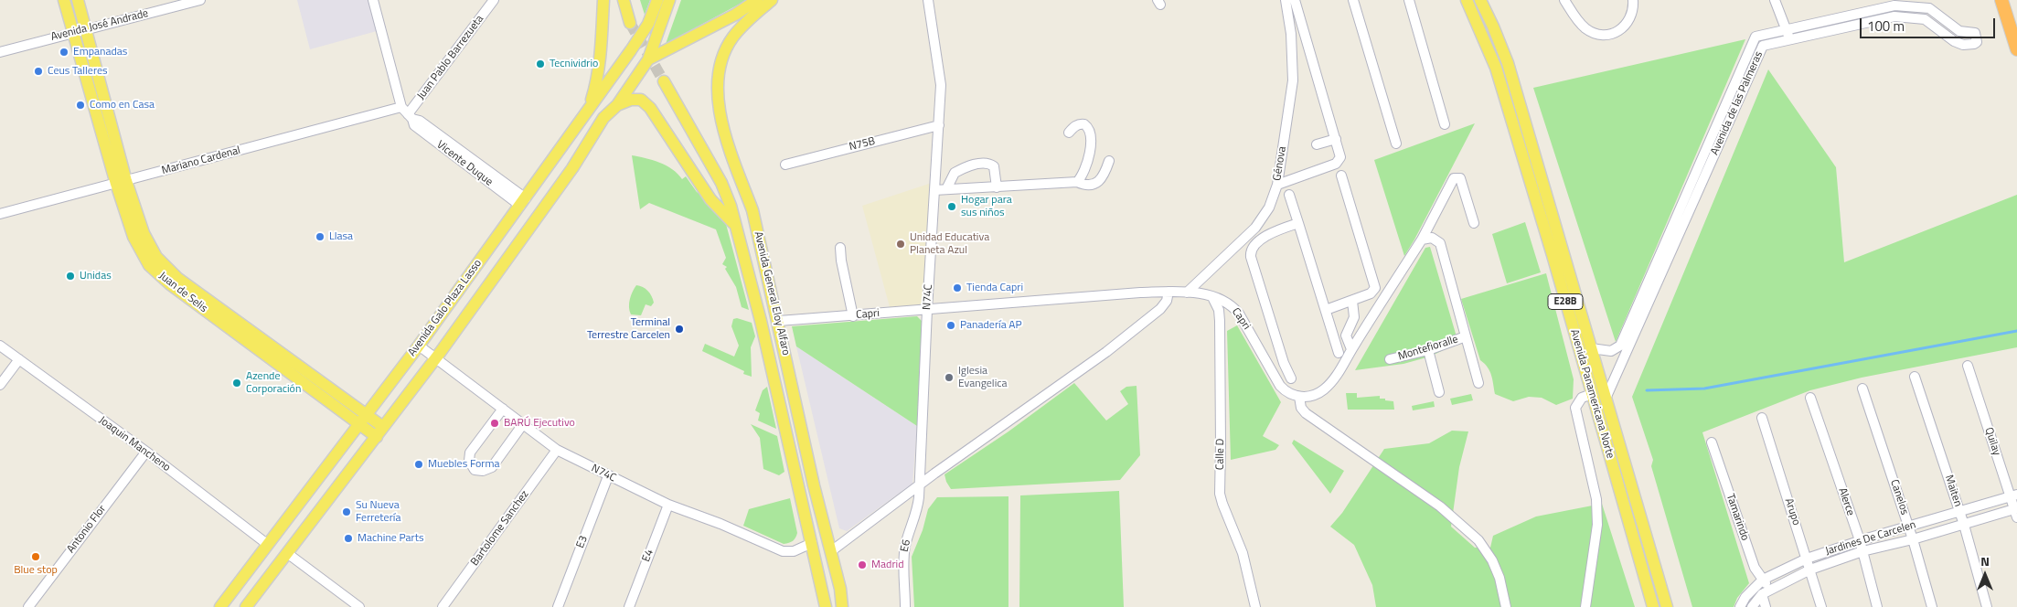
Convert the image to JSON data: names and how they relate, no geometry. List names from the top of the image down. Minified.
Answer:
{"streets":{"main road":["Juan de Selis","Avenida General Eloy Alfaro","E28B","Avenida Galo Plaza Lasso","Avenida Panamericana Norte"],"street":["Avenida José Andrade","Juan Pablo Barrezueta","Avenida de las Palmeras","N75B","Mariano Cardenal","Vicente Duque","Génova","N74C","Capri","Montefioralle","Quilay","Joaquin Mancheno","Calle D","Maiten","Canelos","Alerce","Arupo","Tamarindo","Bartolome Sanchez","Antonio Flor","Jardines De Carcelen","E3","E6","E4"]},"crossings":[["Avenida José Andrade","Juan de Selis"],["Juan Pablo Barrezueta","Mariano Cardenal"],["Juan Pablo Barrezueta","Vicente Duque"],["Avenida de las Palmeras","Avenida Panamericana Norte"],["N75B","N74C"],["Mariano Cardenal","Vicente Duque"],["Mariano Cardenal","Juan de Selis"],["Vicente Duque","Avenida Galo Plaza Lasso"],["Génova","Capri"],["Juan de Selis","Avenida Galo Plaza Lasso"],["Avenida General Eloy Alfaro","N74C"],["Avenida General Eloy Alfaro","Capri"],["N74C","Avenida Galo Plaza Lasso"],["N74C","Capri"],["N74C","Bartolome Sanchez"],["N74C","E3"],["N74C","E6"],["N74C","E4"],["Avenida Galo Plaza Lasso","Joaquin Mancheno"],["Capri","Calle D"],["Quilay","Jardines De Carcelen"],["Joaquin Mancheno","Antonio Flor"],["Maiten","Jardines De Carcelen"],["Canelos","Jardines De Carcelen"],["Alerce","Jardines De Carcelen"],["Arupo","Jardines De Carcelen"],["Tamarindo","Jardines De Carcelen"]],"places":["Empanadas","Tecnividrio","Ceus Talleres","Como en Casa","Hogar para sus niños","Llasa","Unidad Educativa Planeta Azul","Unidas","Tienda Capri","Panadería AP","Terminal Terrestre Carcelen","Iglesia Evangelica","Azende Corporación","BARÚ Ejecutivo","Muebles Forma","Su Nueva Ferretería","Machine Parts","Blue stop","Madrid"],"scale_bar":"100 m","north":"top"}
